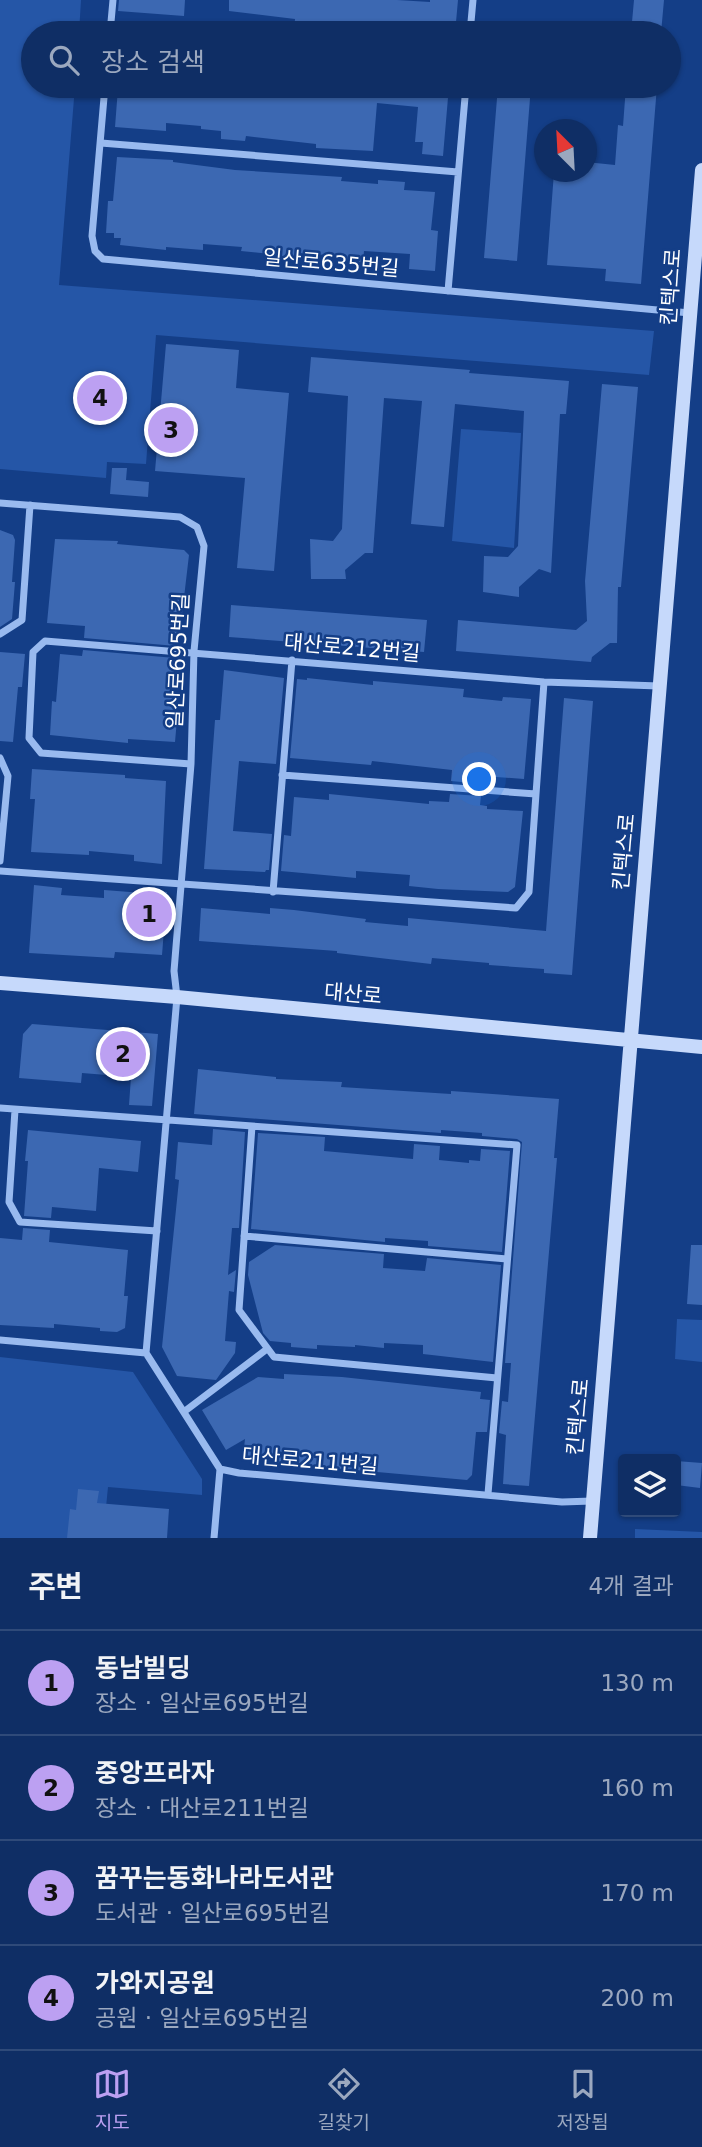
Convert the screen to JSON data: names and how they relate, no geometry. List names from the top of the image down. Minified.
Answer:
{"streets":{"main road":["킨텍스로","대산로"],"street":["일산로635번길","대산로212번길","일산로695번길","대산로211번길"]},"crossings":[["일산로635번길","킨텍스로"],["킨텍스로","대산로212번길"],["킨텍스로","대산로"],["킨텍스로","대산로211번길"],["대산로212번길","일산로695번길"],["일산로695번길","대산로"]],"north":"top left","page":{"search":"장소 검색","pins":["4","3","1","2"],"heading":["주변","4개 결과"],"list":[{"mark":"1","name":"동남빌딩","note":"장소 · 일산로695번길","value":"130 m"},{"mark":"2","name":"중앙프라자","note":"장소 · 대산로211번길","value":"160 m"},{"mark":"3","name":"꿈꾸는동화나라도서관","note":"도서관 · 일산로695번길","value":"170 m"},{"mark":"4","name":"가와지공원","note":"공원 · 일산로695번길","value":"200 m"}],"nav":["지도","길찾기","저장됨"]}}
